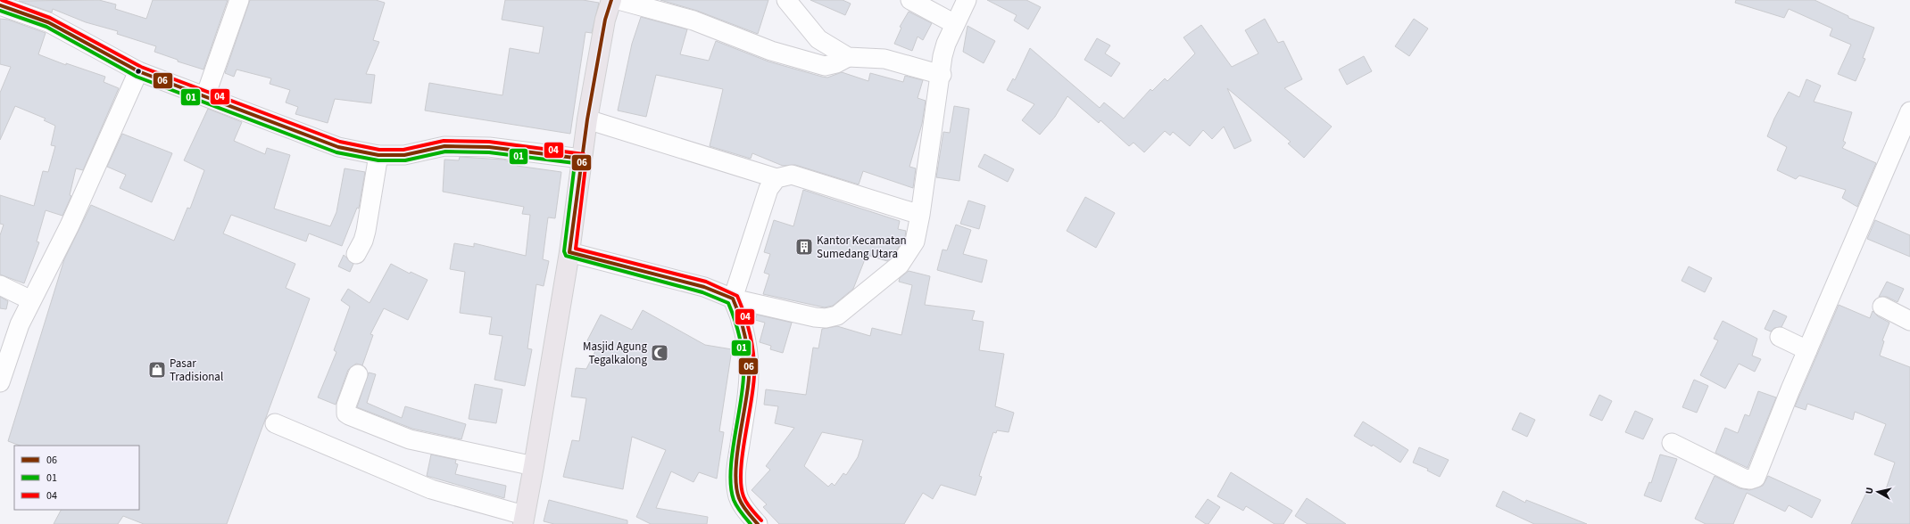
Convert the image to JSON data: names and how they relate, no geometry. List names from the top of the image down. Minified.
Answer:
{"places":{"building":["Kantor Kecamatan Sumedang Utara"],"mosque":["Masjid Agung Tegalkalong"],"shop":["Pasar Tradisional"]},"lines":["transit line 06","transit line 04","transit line 01"],"legend":["06","01","04"],"north":"left"}
